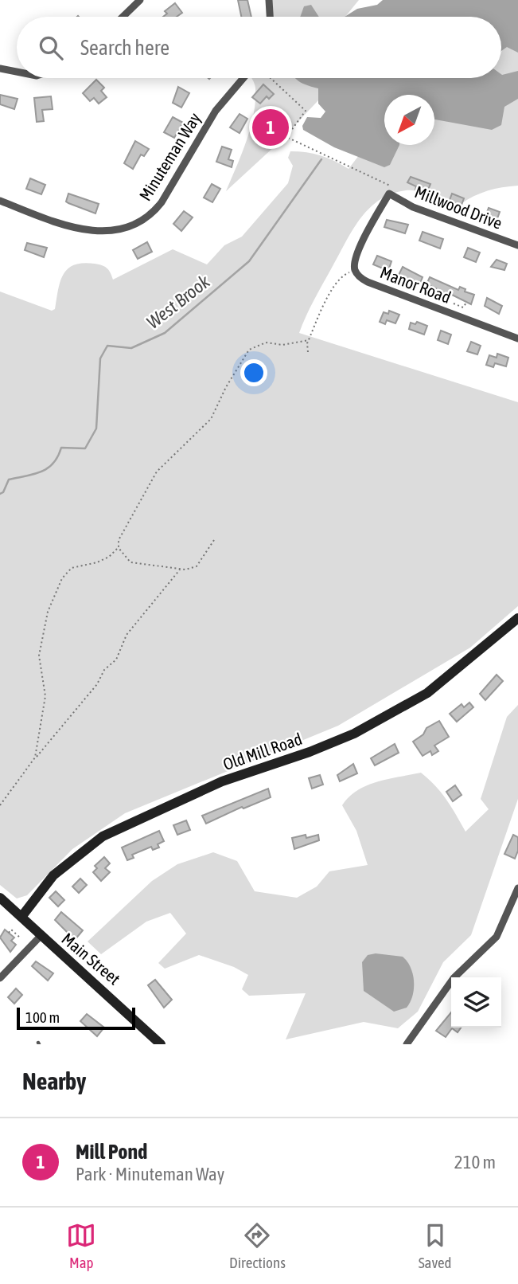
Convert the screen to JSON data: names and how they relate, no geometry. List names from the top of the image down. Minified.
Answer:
{"streets":{"main road":["Old Mill Road","Main Street"],"street":["Minuteman Way","Millwood Drive","Manor Road"]},"crossings":[["Millwood Drive","Manor Road"],["Old Mill Road","Main Street"]],"water":["West Brook"],"scale_bar":"100 m","north":"bottom left","page":{"search":"Search here","pins":"1","scale":"100 m","heading":"Nearby","list":[{"mark":"1","name":"Mill Pond","note":"Park · Minuteman Way","value":"210 m"}],"nav":["Map","Directions","Saved"]}}
